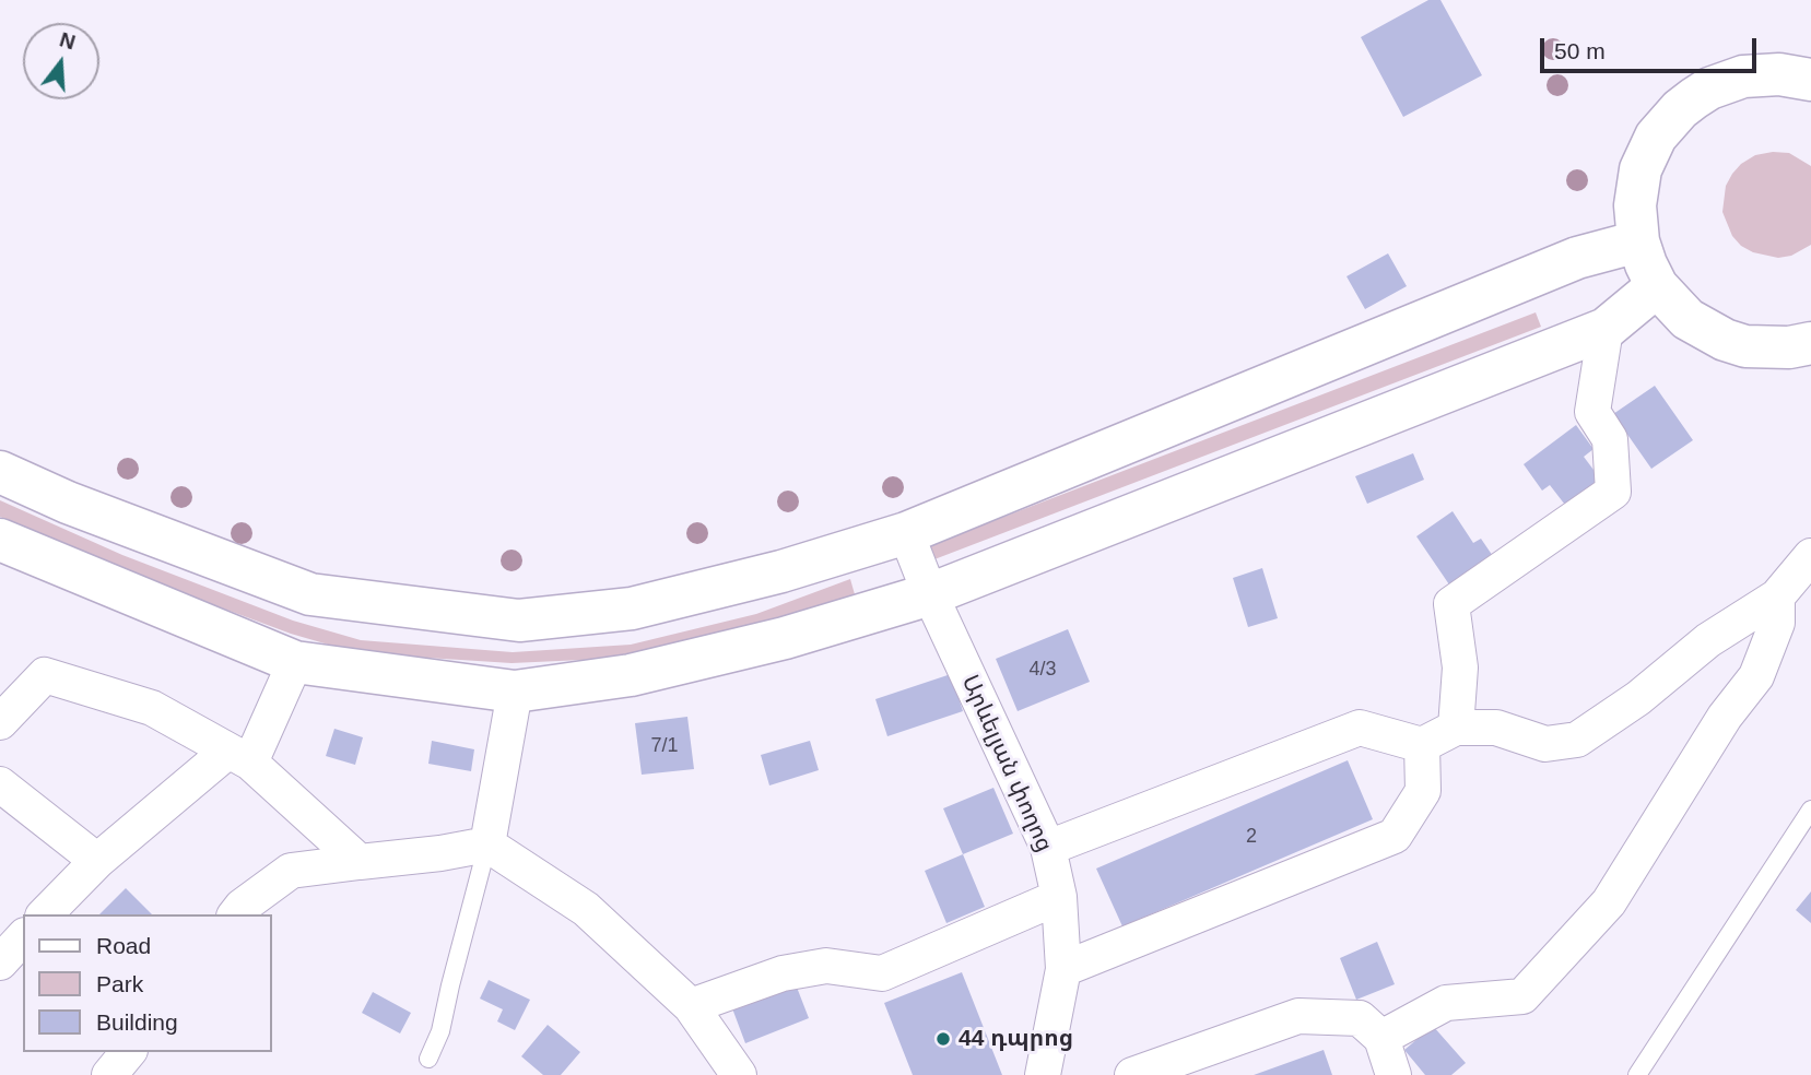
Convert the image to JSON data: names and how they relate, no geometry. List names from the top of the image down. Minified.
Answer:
{"streets":{"street":["Արևելյան փողոց"]},"places":["44 դպրոց"],"house_numbers":["4/3","7/1","2"],"legend":["Road","Park","Building"],"scale_bar":"50 m","north":"top"}
